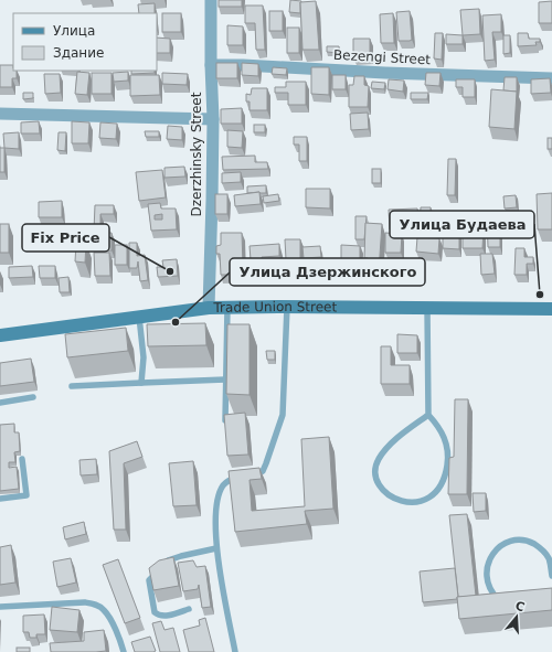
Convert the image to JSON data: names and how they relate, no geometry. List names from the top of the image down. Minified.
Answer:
{"streets":{"street":["Bezengi Street","Dzerzhinsky Street","Trade Union Street"]},"crossings":[["Bezengi Street","Dzerzhinsky Street"],["Dzerzhinsky Street","Trade Union Street"]],"places":["Fix Price","Улица Будаева","Улица Дзержинского"],"legend":["Улица","Здание"],"north":"top"}
